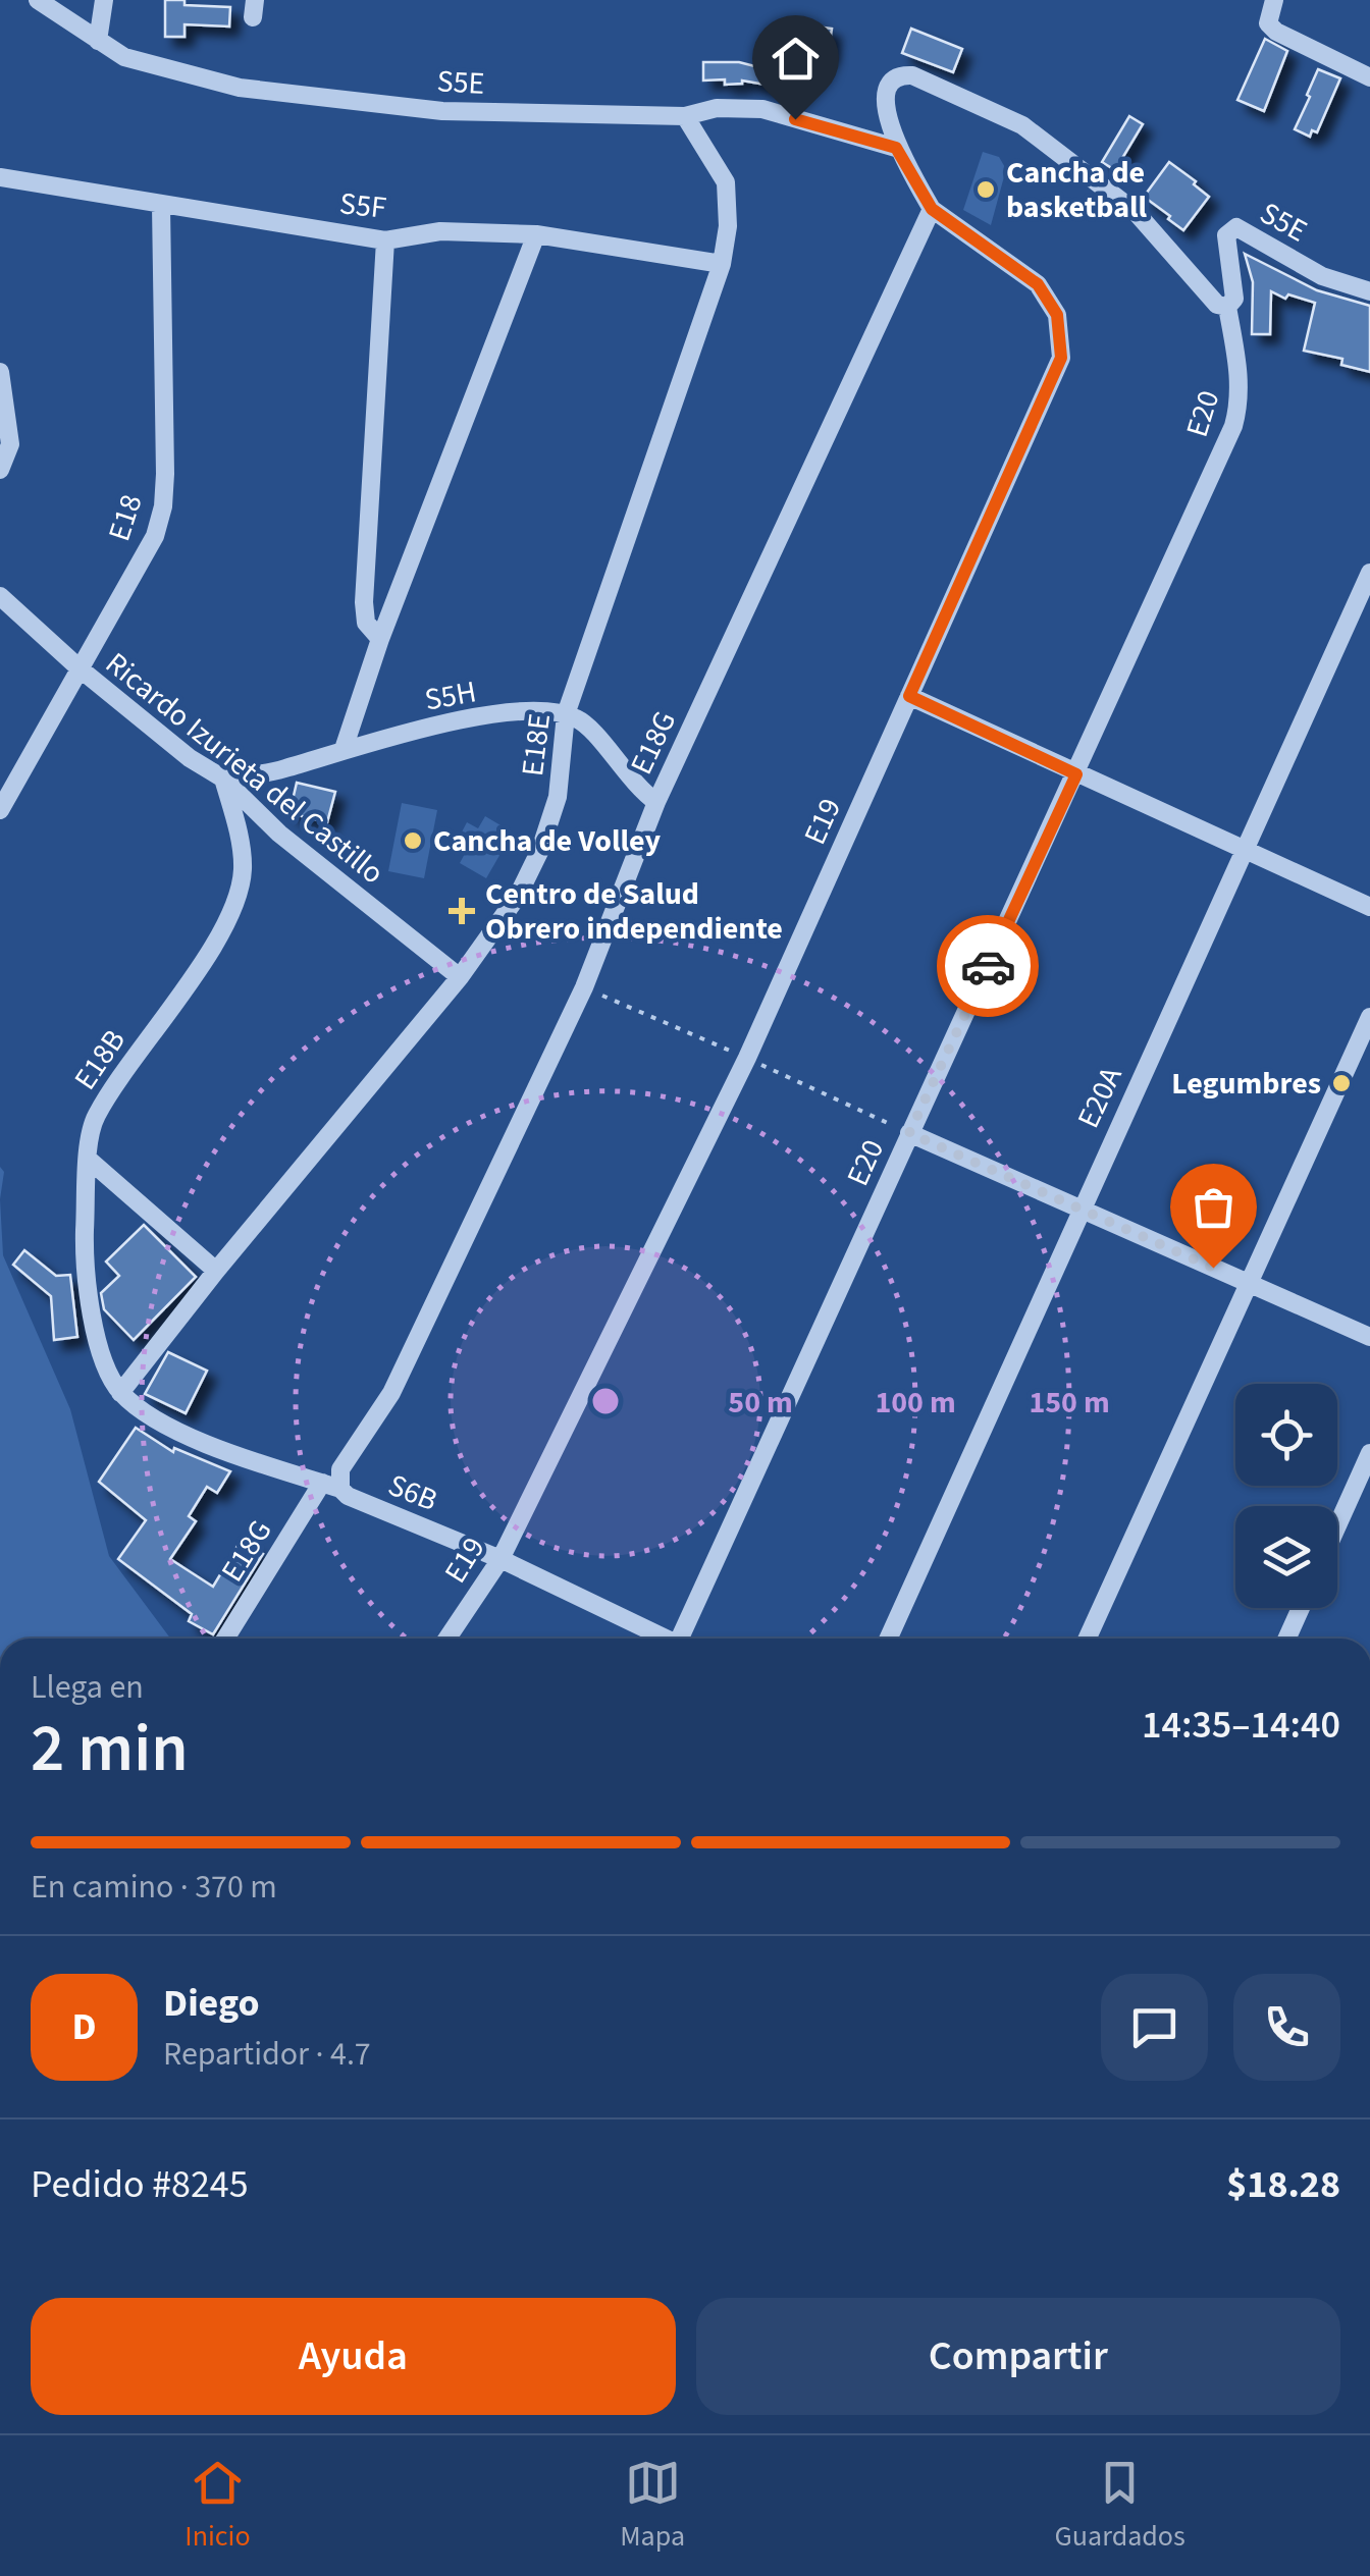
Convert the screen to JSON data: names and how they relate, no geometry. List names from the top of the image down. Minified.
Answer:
{"streets":{"street":["S5E","S5F","E20","E18","S5H","E18G","E18E","Ricardo Izurieta del Castillo","E19","E18B","E20A","S6B"]},"crossings":[["S5E","E20"],["S5E","E18E"],["S5F","E18"],["S5F","E18E"],["E18","Ricardo Izurieta del Castillo"],["S5H","E18E"],["S5H","Ricardo Izurieta del Castillo"],["S5H","E18B"],["E18G","E19"],["E18G","S6B"],["E18E","Ricardo Izurieta del Castillo"],["E18E","E18B"],["E18E","S6B"],["Ricardo Izurieta del Castillo","E18B"],["E19","S6B"],["E18B","S6B"]],"places":{"other":["Cancha de basketball","Cancha de Volley","Legumbres"],"health":["Centro de Salud Obrero independiente"]},"page":{"heading":["2 min","Llega en","14:35–14:40"],"panel":["Diego","Repartidor · 4.7","Pedido #8245","$18.28"],"bar":"En camino · 370 m","round":"D","buttons":["Ayuda","Compartir"],"tabs":["Inicio","Mapa","Guardados"]},"rings":["50 m","100 m","150 m"]}
